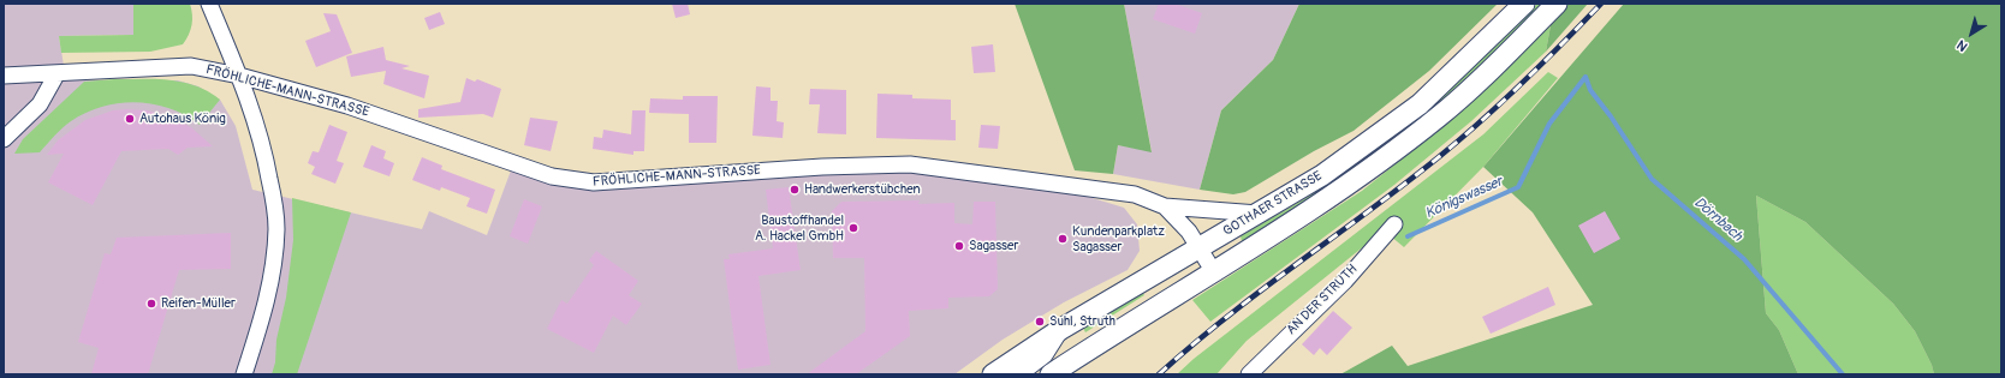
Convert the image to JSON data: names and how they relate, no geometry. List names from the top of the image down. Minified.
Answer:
{"streets":{"main road":["GOTHAER STRASSE"],"street":["FRÖHLICHE-MANN-STRASSE","AN DER STRUTH"]},"crossings":[["FRÖHLICHE-MANN-STRASSE","GOTHAER STRASSE"]],"water":["Königswasser","Dörnbach"],"places":["Autohaus König","Handwerkerstübchen","Baustoffhandel A. Hackel GmbH","Kundenparkplatz Sagasser","Sagasser","Reifen-Müller","Suhl, Struth"],"north":"bottom left"}
